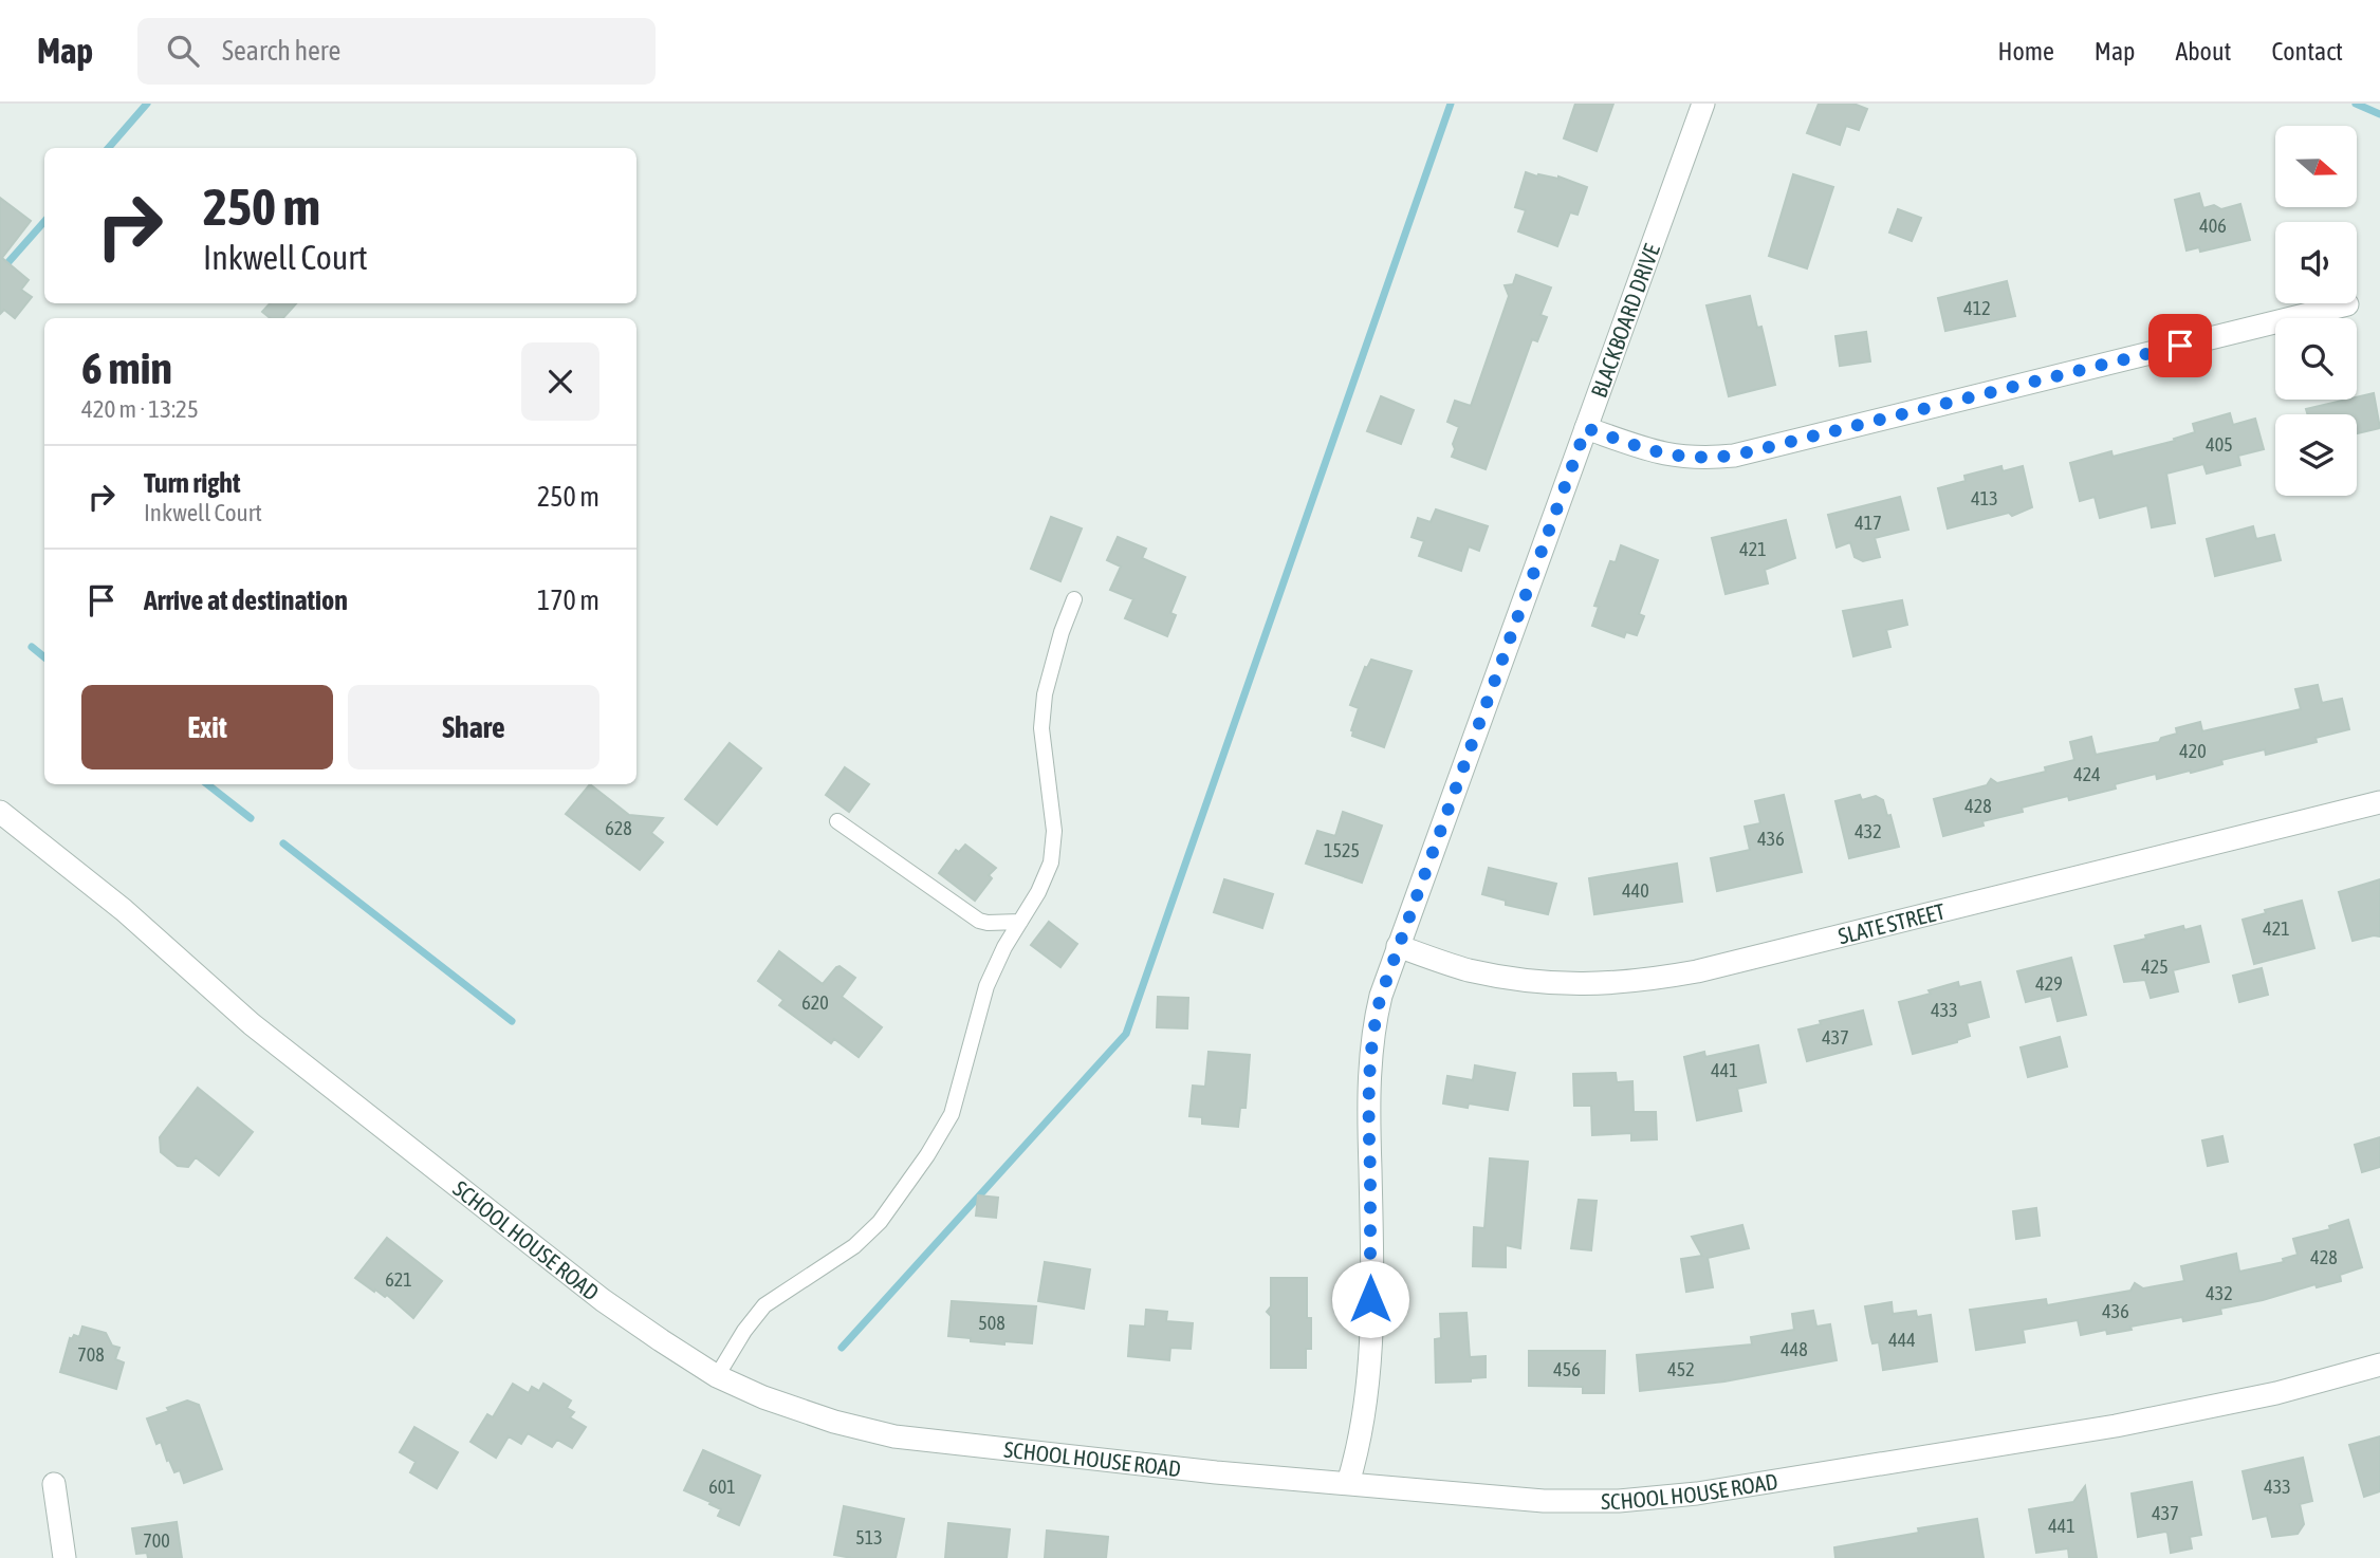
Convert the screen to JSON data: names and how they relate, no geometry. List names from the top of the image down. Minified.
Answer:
{"streets":{"street":["BLACKBOARD DRIVE","SLATE STREET","SCHOOL HOUSE ROAD"]},"crossings":[["BLACKBOARD DRIVE","SLATE STREET"],["BLACKBOARD DRIVE","SCHOOL HOUSE ROAD"]],"house_numbers":["406","412","405","413","417","421","420","424","428","628","432","436","1525","440","421","425","429","620","433","437","441","428","621","432","436","508","444","448","708","456","452","601","433","437","441","513","700"],"north":"right","page":{"header":"Map","search":"Search here","nav":["Home","Map","About","Contact"],"turn":["250 m","Inkwell Court"],"heading":["6 min","420 m · 13:25"],"list":[{"name":"Turn right","note":"Inkwell Court","value":"250 m"},{"name":"Arrive at destination","value":"170 m"}],"buttons":["Exit","Share"]}}
